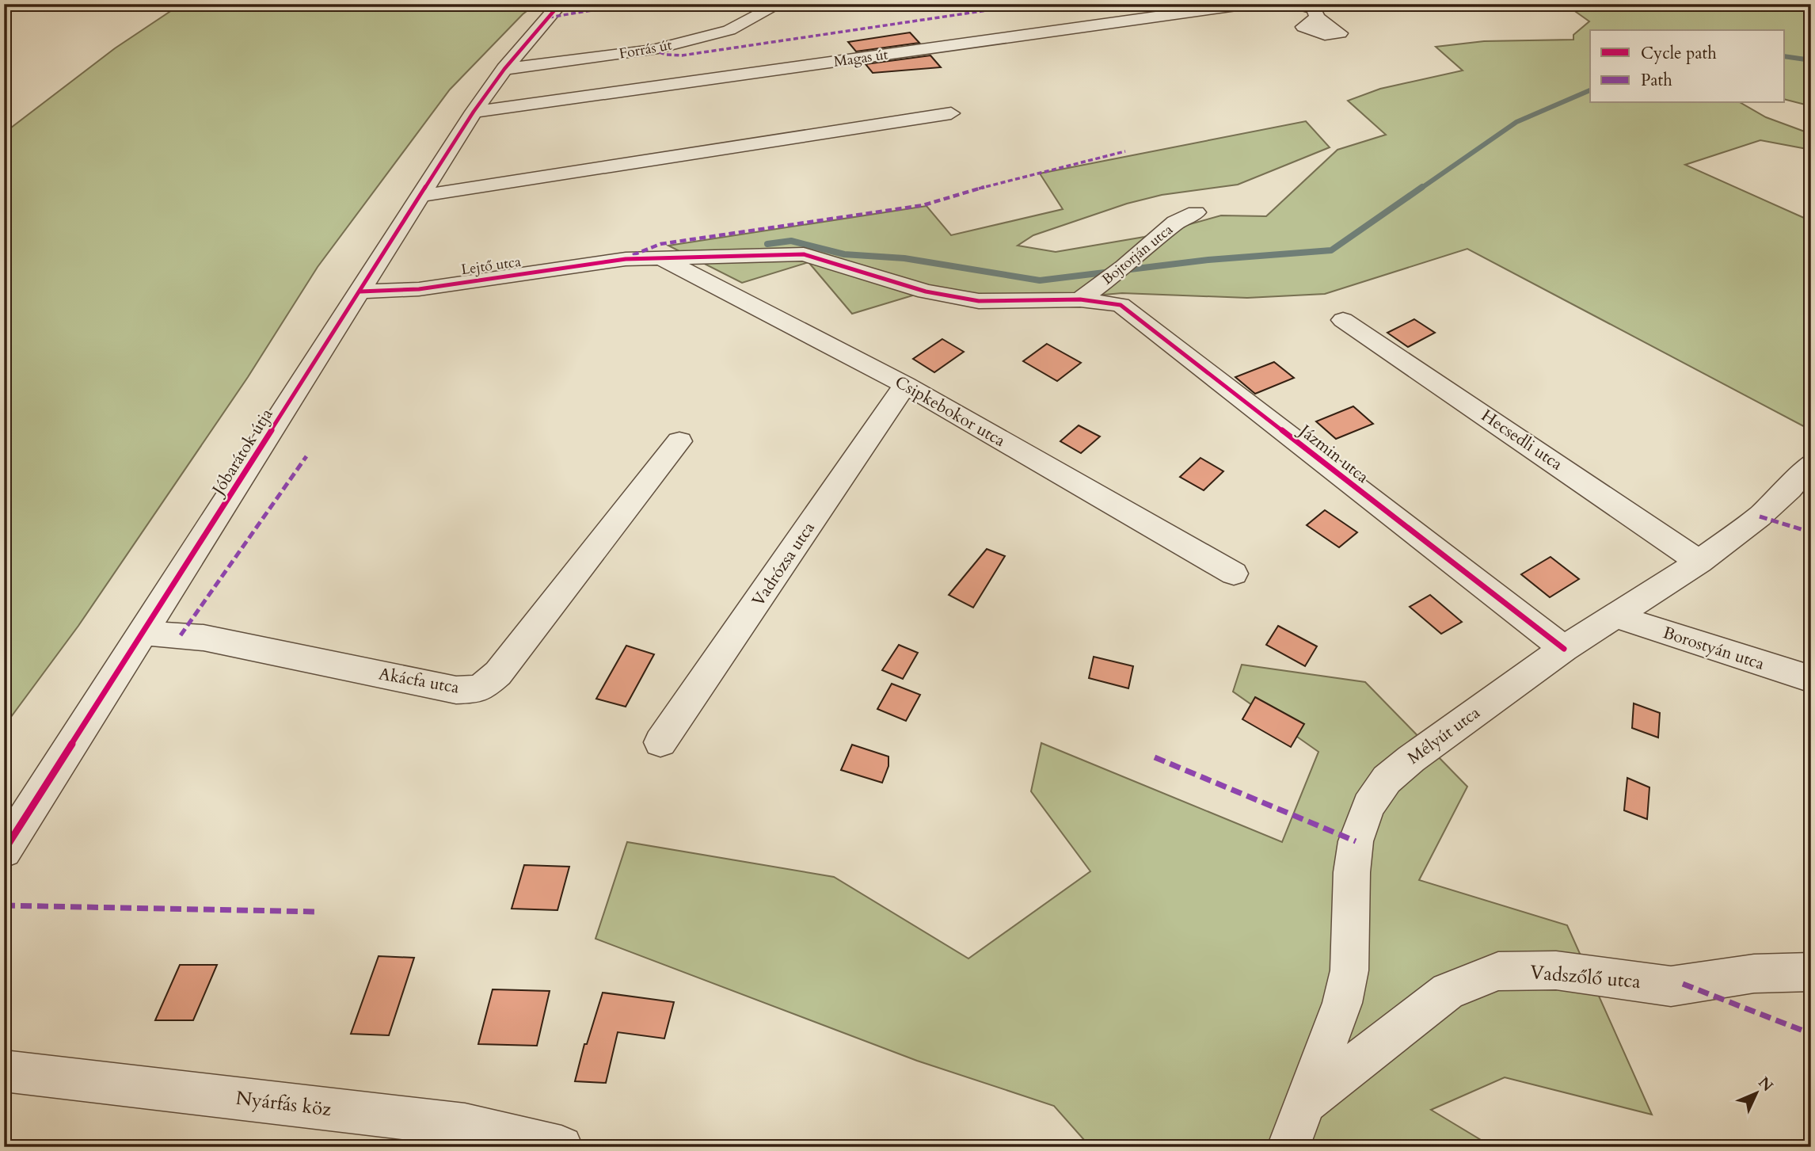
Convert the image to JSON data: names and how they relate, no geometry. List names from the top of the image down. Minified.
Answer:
{"streets":{"street":["Forrás út","Magas út","Bojtorján utca","Lejtő utca","Csipkebokor utca","Hecsedli utca","Jóbarátok útja","Jázmin utca","Vadrózsa utca","Borostyán utca","Akácfa utca","Mélyút utca","Vadszőlő utca","Nyárfás köz"]},"crossings":[["Forrás út","Jóbarátok útja"],["Magas út","Jóbarátok útja"],["Bojtorján utca","Jázmin utca"],["Lejtő utca","Csipkebokor utca"],["Lejtő utca","Jóbarátok útja"],["Lejtő utca","Jázmin utca"],["Csipkebokor utca","Jázmin utca"],["Csipkebokor utca","Vadrózsa utca"],["Hecsedli utca","Mélyút utca"],["Jóbarátok útja","Akácfa utca"],["Jázmin utca","Mélyút utca"],["Borostyán utca","Mélyút utca"],["Mélyút utca","Vadszőlő utca"]],"legend":["Cycle path","Path"],"north":"top right"}
